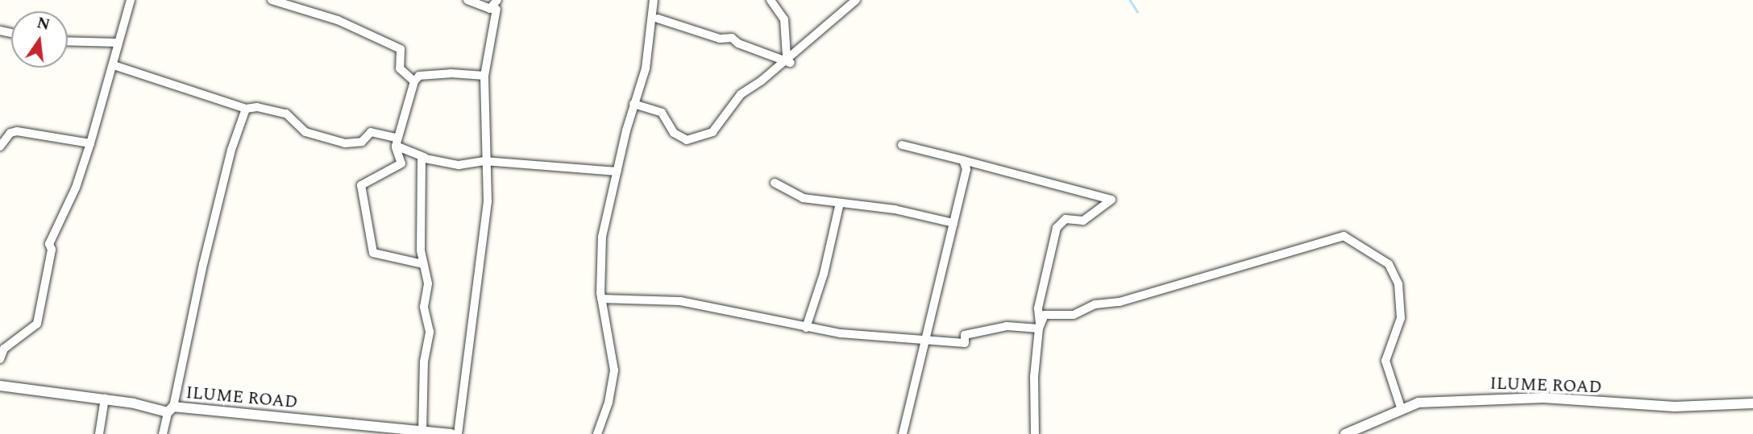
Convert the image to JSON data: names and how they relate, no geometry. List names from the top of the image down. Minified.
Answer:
{"streets":{"street":["ILUME ROAD"]},"north":"top"}
